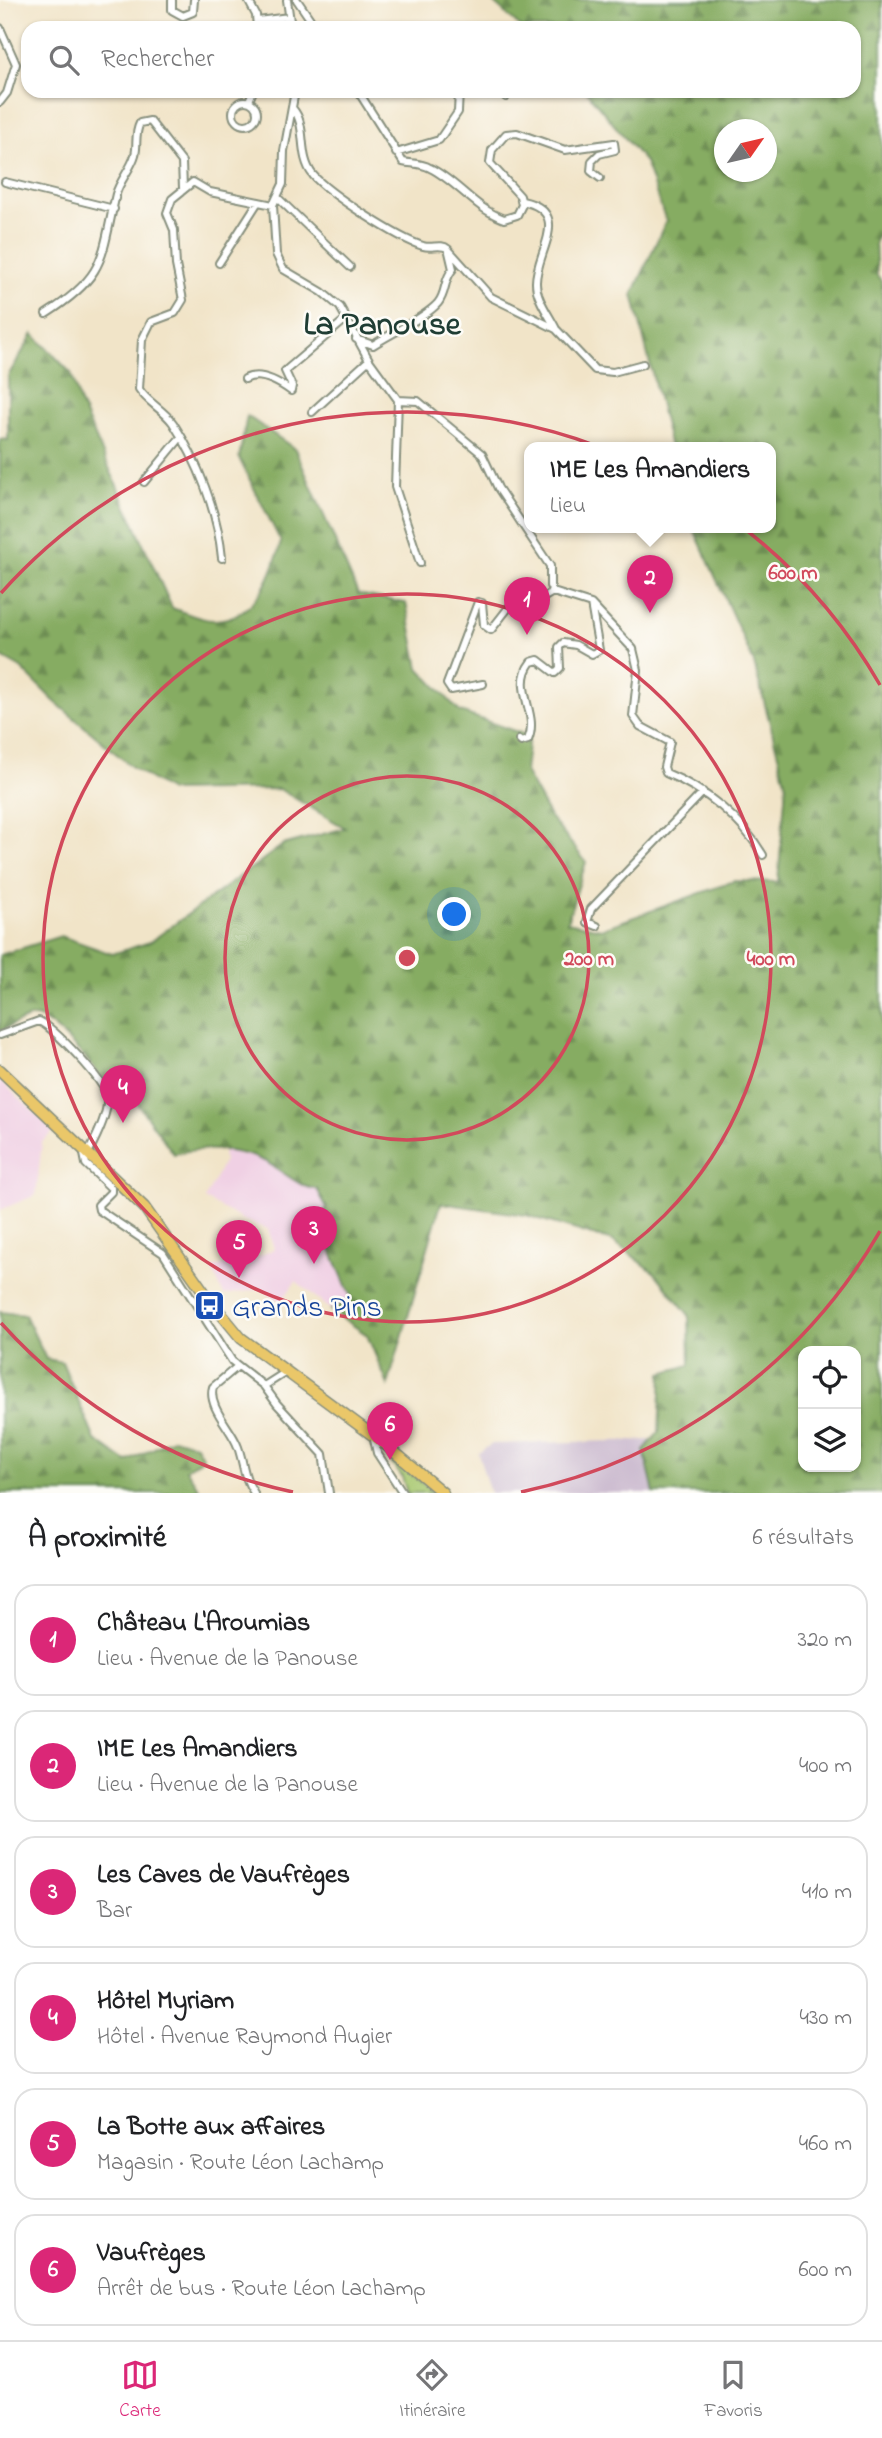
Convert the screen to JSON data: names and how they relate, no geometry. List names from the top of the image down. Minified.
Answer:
{"districts":["La Panouse"],"places":{"bus stop":["Grands Pins"]},"north":"top right","page":{"search":"Rechercher","popup":["IME Les Amandiers","Lieu"],"pins":["2","1","4","3","5","6"],"heading":["À proximité","6 résultats"],"list":[{"mark":"1","name":"Château L'Aroumias","note":"Lieu · Avenue de la Panouse","value":"320 m"},{"mark":"2","name":"IME Les Amandiers","note":"Lieu · Avenue de la Panouse","value":"400 m"},{"mark":"3","name":"Les Caves de Vaufrèges","note":"Bar","value":"410 m"},{"mark":"4","name":"Hôtel Myriam","note":"Hôtel · Avenue Raymond Augier","value":"430 m"},{"mark":"5","name":"La Botte aux affaires","note":"Magasin · Route Léon Lachamp","value":"460 m"},{"mark":"6","name":"Vaufrèges","note":"Arrêt de bus · Route Léon Lachamp","value":"600 m"}],"nav":["Carte","Itinéraire","Favoris"]},"rings":["600 m","200 m","400 m"]}
